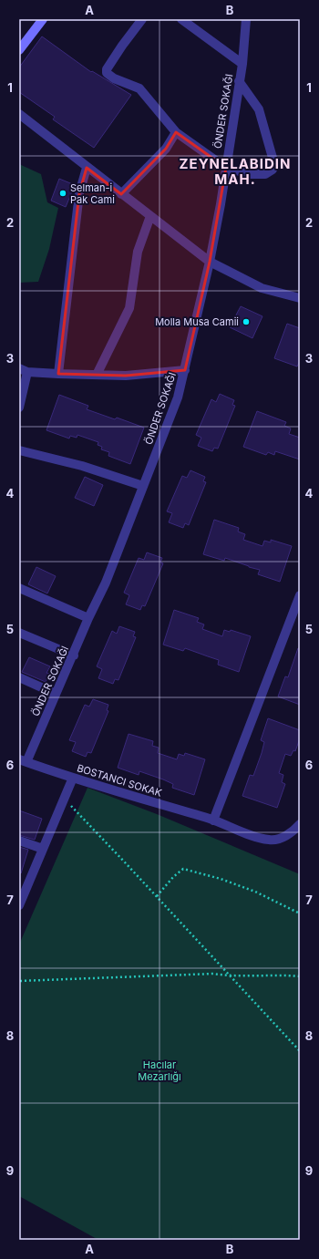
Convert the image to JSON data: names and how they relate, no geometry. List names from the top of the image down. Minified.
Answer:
{"districts":["ZEYNELABIDIN MAH."],"parks":["Hacılar Mezarlığı"],"places":["Selman-i Pak Cami","Molla Musa Camii"],"grid":{"columns":["A","B"],"rows":["1","2","3","4","5","6","7","8","9"]}}
